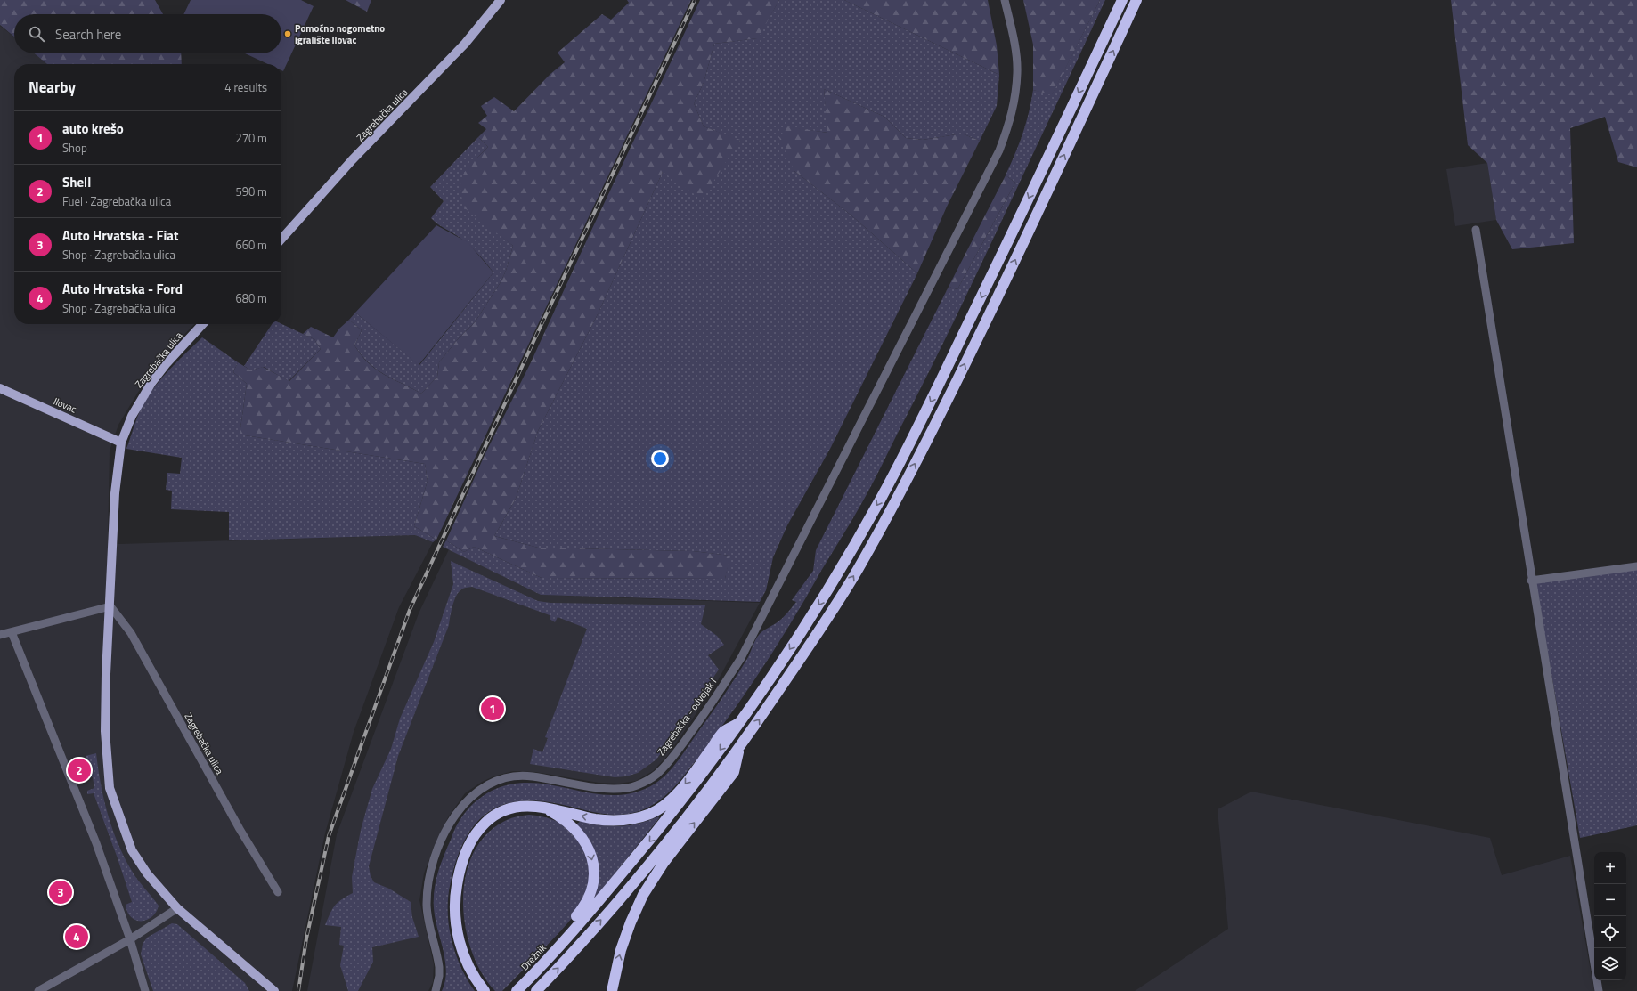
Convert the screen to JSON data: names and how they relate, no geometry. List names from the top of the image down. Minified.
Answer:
{"streets":{"highway":["Drežnik"],"main road":["Zagrebačka ulica","Ilovac"],"street":["Zagrebačka - odvojak I"]},"crossings":[["Zagrebačka ulica","Ilovac"]],"places":["Pomoćno nogometno igralište Ilovac"],"page":{"search":"Search here","heading":["Nearby","4 results"],"list":[{"mark":"1","name":"auto krešo","note":"Shop","value":"270 m"},{"mark":"2","name":"Shell","note":"Fuel · Zagrebačka ulica","value":"590 m"},{"mark":"3","name":"Auto Hrvatska - Fiat","note":"Shop · Zagrebačka ulica","value":"660 m"},{"mark":"4","name":"Auto Hrvatska - Ford","note":"Shop · Zagrebačka ulica","value":"680 m"}],"pins":["1","2","3","4"],"map_buttons":["+","−"]}}
